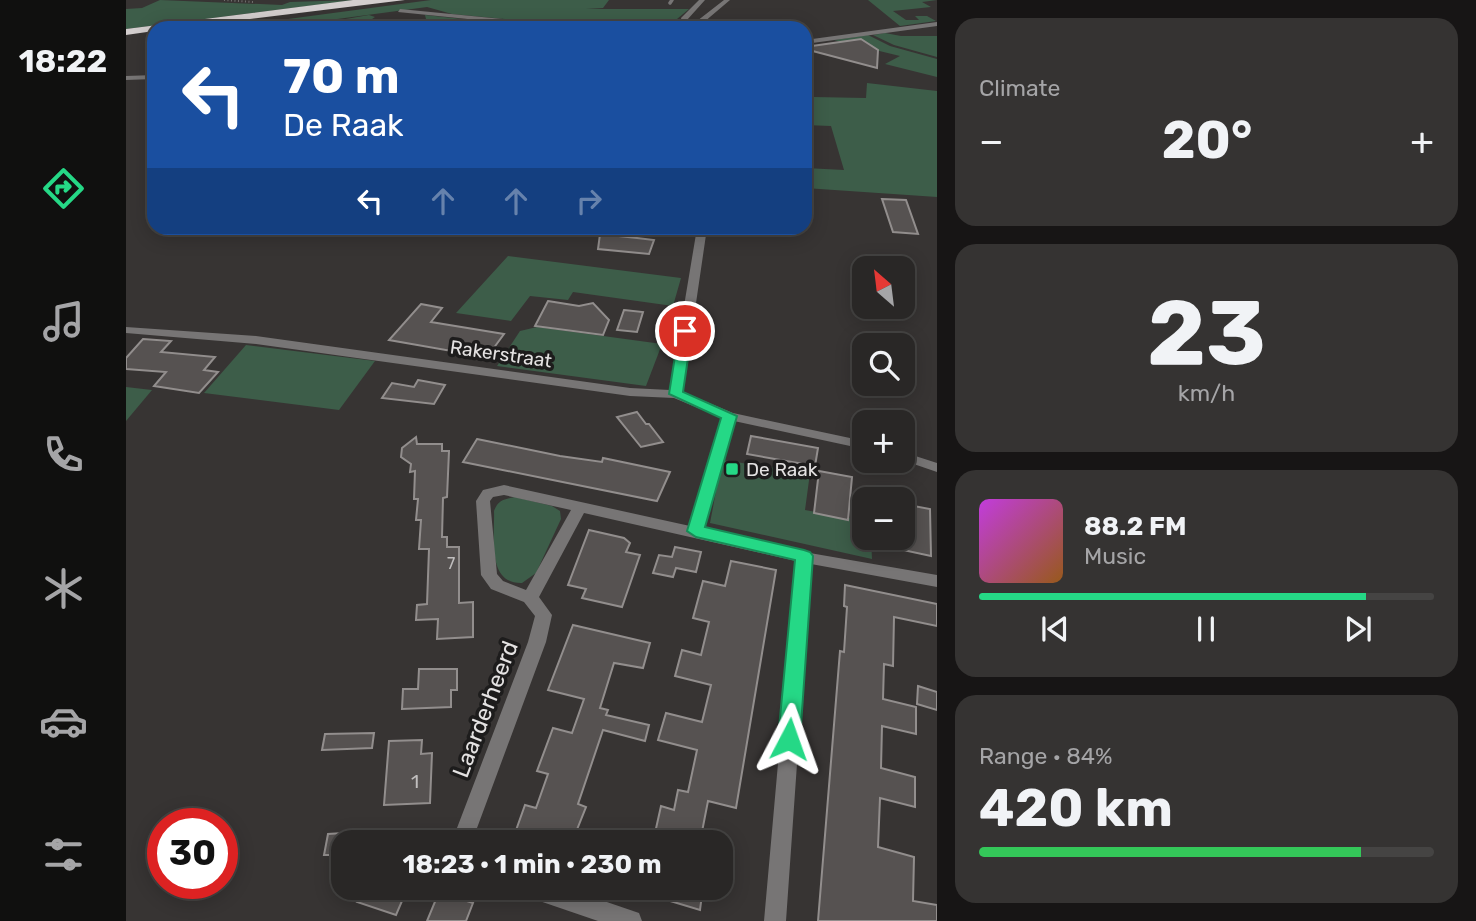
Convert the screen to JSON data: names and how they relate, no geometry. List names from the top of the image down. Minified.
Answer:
{"streets":{"street":["Rakerstraat","Laarderheerd"]},"places":{"transit":["De Raak"]},"house_numbers":["7","1"],"north":"top left","page":{"tabs":"18:22","tile":["Climate",["23","km/h"],["Range · 84%","420 km"]],"turn":["70 m","De Raak"],"heat":["−","20°","+"],"map_buttons":["+","−"],"song":["88.2 FM","Music"],"limit":"30","trip":"18:23 · 1 min · 230 m"}}
